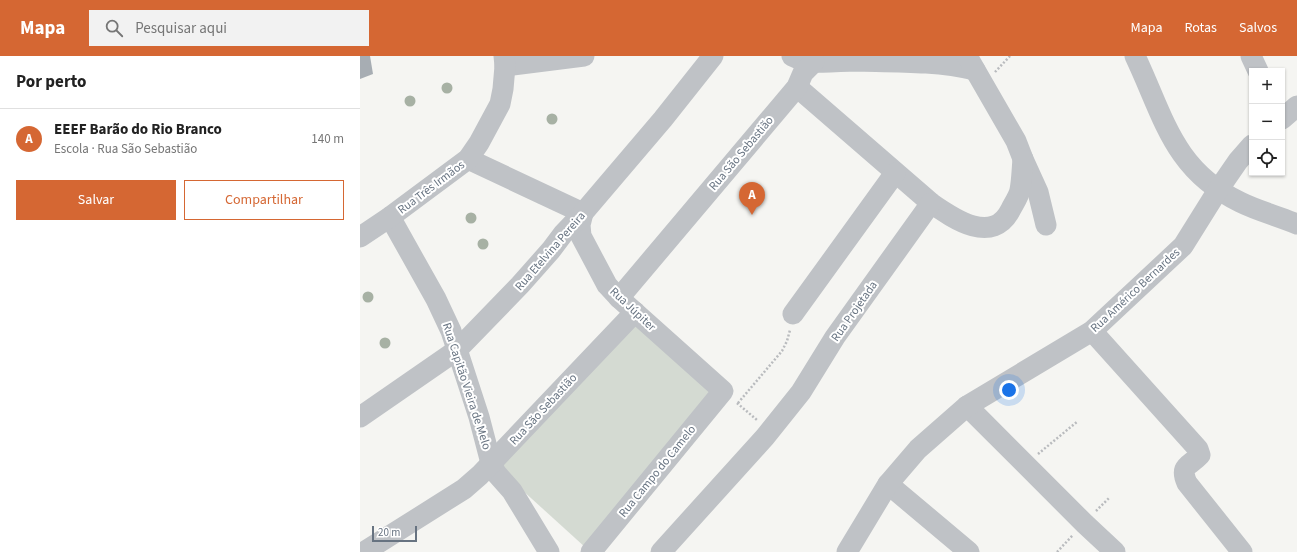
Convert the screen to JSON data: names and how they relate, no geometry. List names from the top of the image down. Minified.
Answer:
{"streets":{"street":["Rua São Sebastião","Rua Três Irmãos","Rua Etelvina Pereira","Rua Américo Bernardes","Rua Júpiter","Rua Projetada","Rua Capitão Vieira de Melo","Rua Campo do Camelo"]},"crossings":[["Rua São Sebastião","Rua Júpiter"],["Rua São Sebastião","Rua Capitão Vieira de Melo"],["Rua Três Irmãos","Rua Capitão Vieira de Melo"],["Rua Etelvina Pereira","Rua Júpiter"],["Rua Etelvina Pereira","Rua Capitão Vieira de Melo"],["Rua Júpiter","Rua Campo do Camelo"]],"scale_bar":"20 m","page":{"header":"Mapa","search":"Pesquisar aqui","nav":["Mapa","Rotas","Salvos"],"heading":"Por perto","map_buttons":["+","−"],"list":[{"mark":"A","name":"EEEF Barão do Rio Branco","note":"Escola · Rua São Sebastião","value":"140 m"}],"buttons":["Salvar","Compartilhar"],"pins":"A","scale":"20 m"}}
